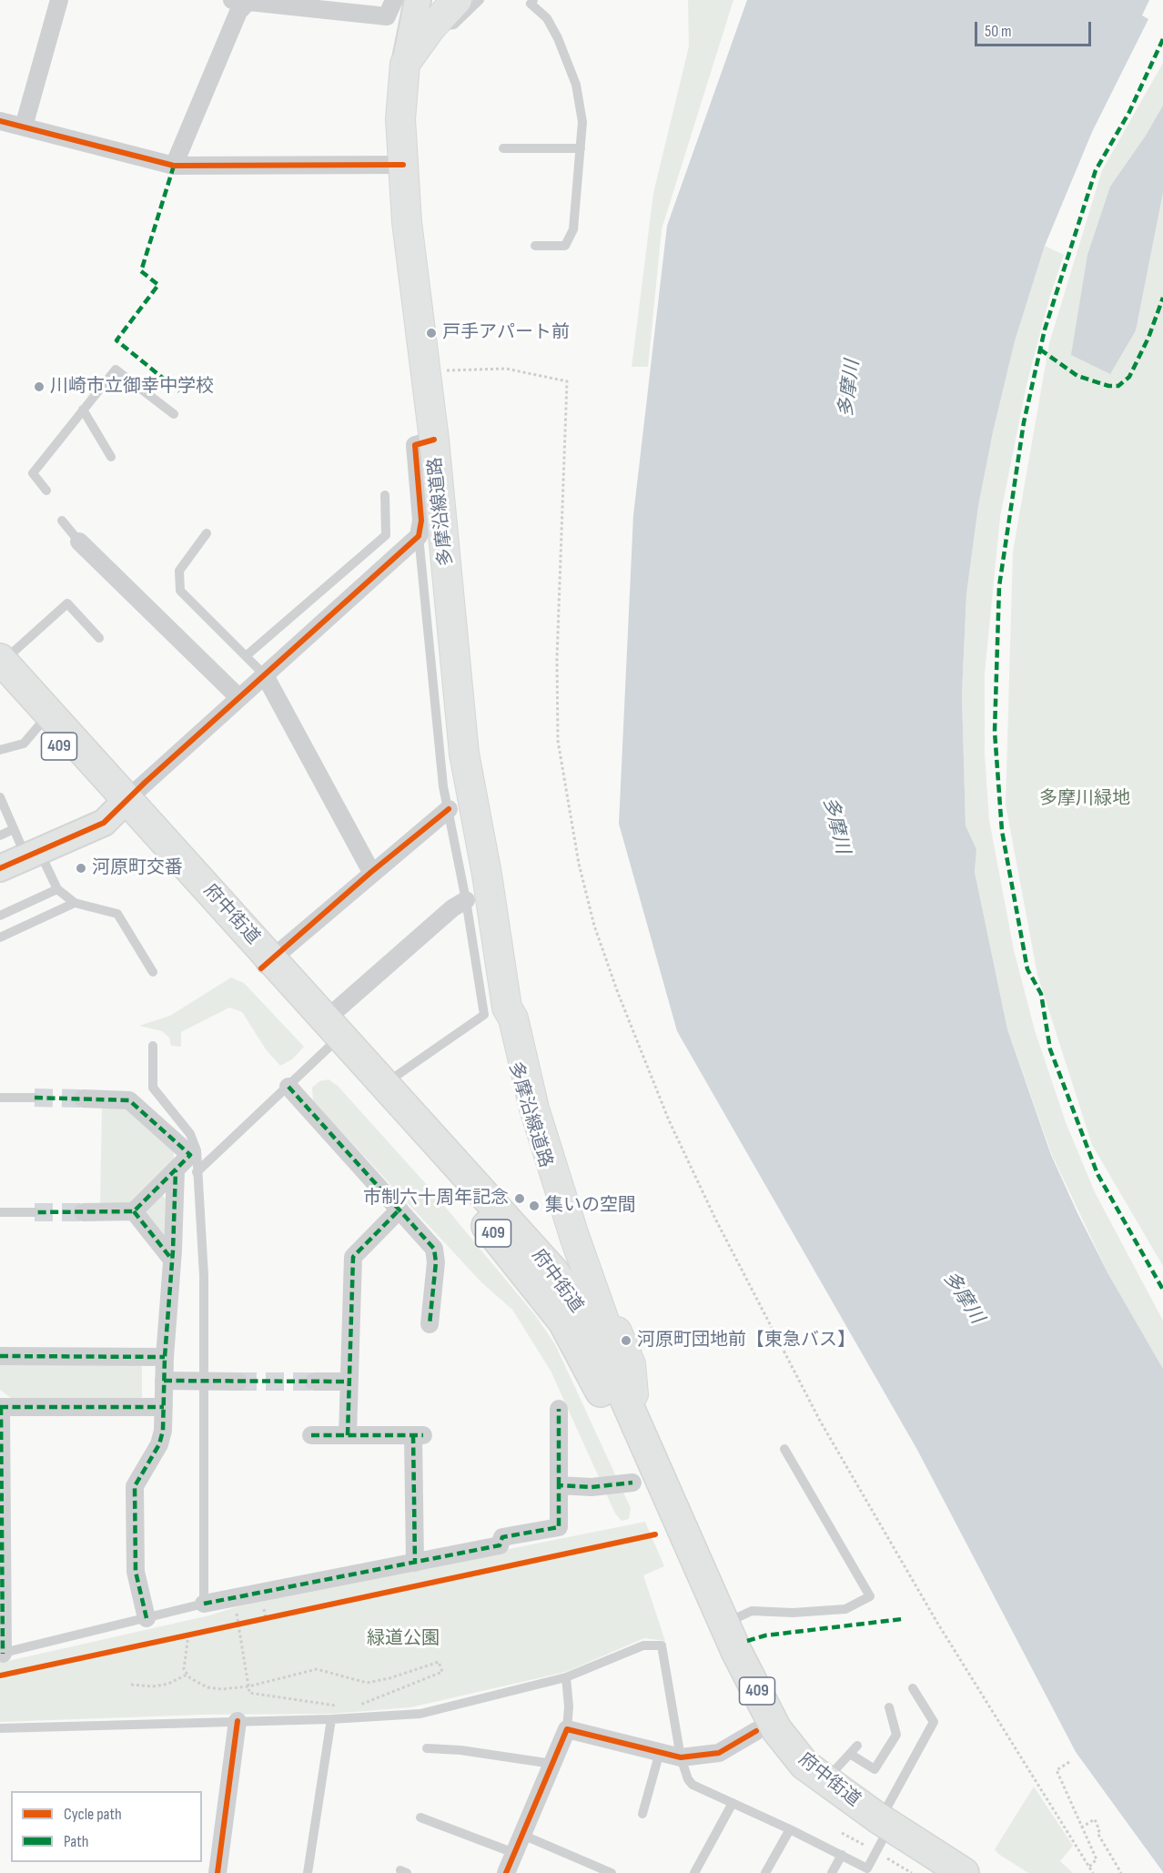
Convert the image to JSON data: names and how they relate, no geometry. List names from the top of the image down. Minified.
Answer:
{"streets":{"highway":["409","府中街道"],"main road":["多摩沿線道路"]},"crossings":[["多摩沿線道路","府中街道"]],"water":["多摩川"],"parks":["多摩川緑地","緑道公園"],"places":["戸手アパート前","川崎市立御幸中学校","河原町交番","市制六十周年記念","集いの空間","河原町団地前【東急バス】"],"legend":["Cycle path","Path"],"scale_bar":"50 m"}
